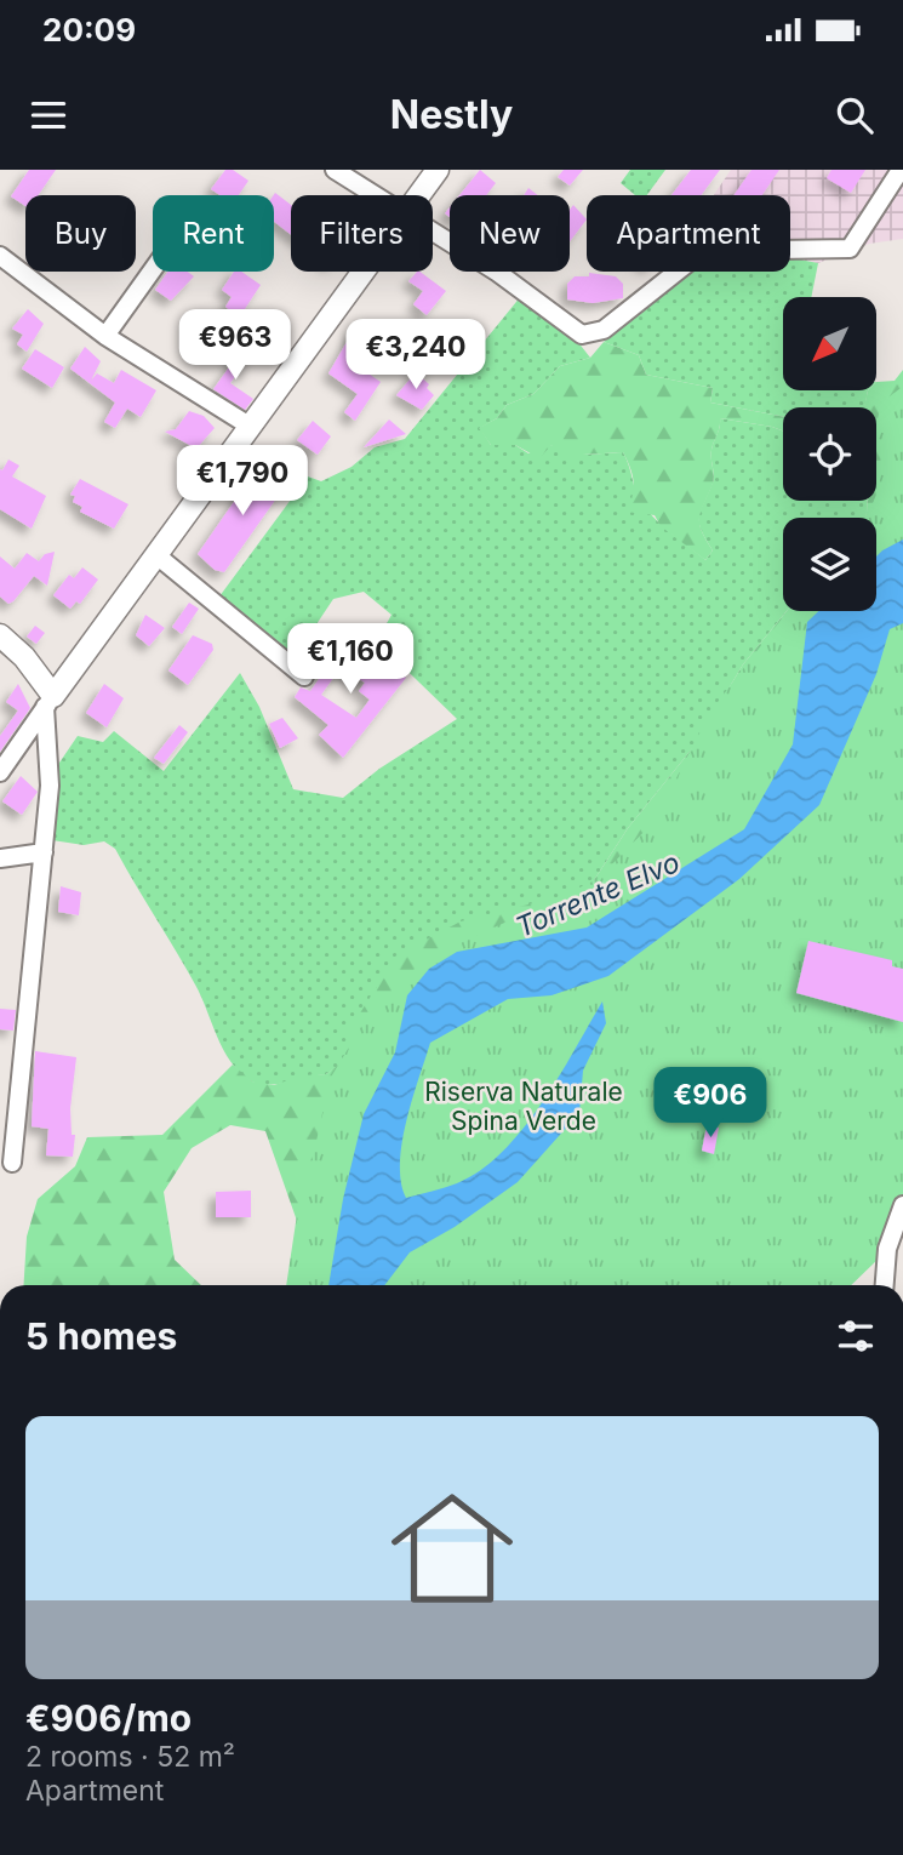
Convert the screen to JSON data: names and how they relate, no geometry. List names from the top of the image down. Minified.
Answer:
{"water":["Torrente Elvo"],"parks":["Riserva Naturale Spina Verde"],"north":"bottom left","page":{"status":"20:09","header":"Nestly","chip":["Buy","Rent","Filters","New","Apartment"],"price":["€963","€3,240","€1,790","€1,160","€906"],"heading":"5 homes","list":[{"name":"€906/mo","note":"2 rooms · 52 m² · Apartment"}]}}
